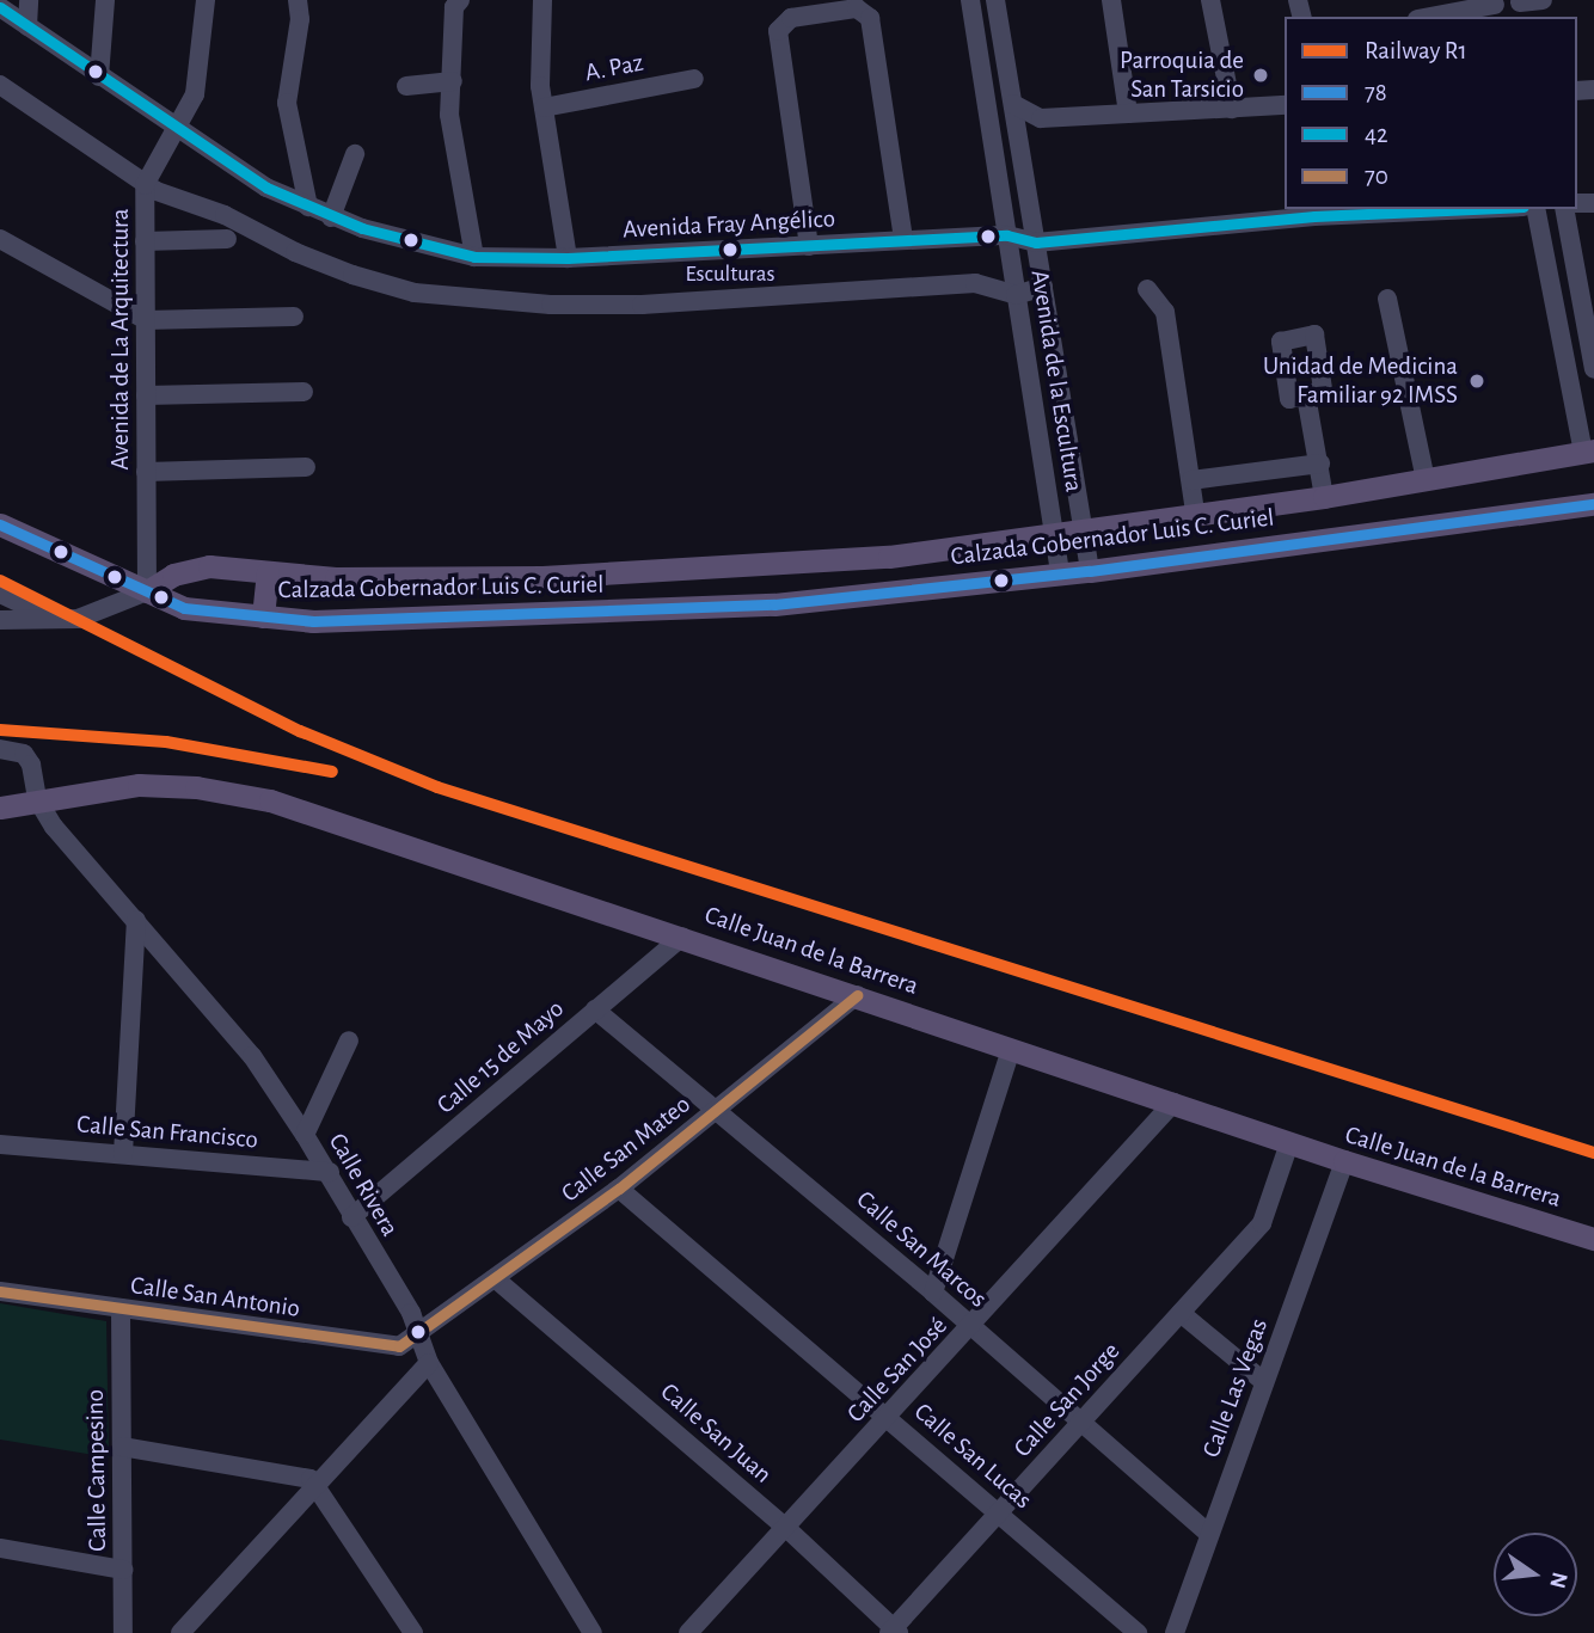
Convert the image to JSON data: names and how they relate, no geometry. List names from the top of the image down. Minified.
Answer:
{"streets":{"main road":["Calzada Gobernador Luis C. Curiel","Calle Juan de la Barrera"],"street":["A. Paz","Avenida Fray Angélico","Avenida de La Arquitectura","Avenida de la Escultura","Calle 15 de Mayo","Calle San Francisco","Calle San Mateo","Calle Rivera","Calle San Marcos","Calle San Antonio","Calle San José","Calle Las Vegas","Calle San Jorge","Calle San Juan","Calle San Lucas","Calle Campesino"]},"crossings":[["Avenida Fray Angélico","Avenida de La Arquitectura"],["Avenida Fray Angélico","Avenida de la Escultura"],["Avenida de La Arquitectura","Calzada Gobernador Luis C. Curiel"],["Avenida de la Escultura","Calzada Gobernador Luis C. Curiel"],["Calle Juan de la Barrera","Calle 15 de Mayo"],["Calle Juan de la Barrera","Calle San Mateo"],["Calle Juan de la Barrera","Calle Rivera"],["Calle Juan de la Barrera","Calle San José"],["Calle Juan de la Barrera","Calle Las Vegas"],["Calle Juan de la Barrera","Calle San Jorge"],["Calle 15 de Mayo","Calle Rivera"],["Calle 15 de Mayo","Calle San Marcos"],["Calle San Francisco","Calle Rivera"],["Calle San Mateo","Calle Rivera"],["Calle San Mateo","Calle San Marcos"],["Calle San Mateo","Calle San Antonio"],["Calle San Mateo","Calle San Juan"],["Calle San Mateo","Calle San Lucas"],["Calle Rivera","Calle San Antonio"],["Calle San Marcos","Calle San José"],["Calle San Marcos","Calle Las Vegas"],["Calle San Marcos","Calle San Jorge"],["Calle San Antonio","Calle Campesino"],["Calle San José","Calle San Juan"],["Calle San José","Calle San Lucas"],["Calle San Jorge","Calle San Juan"],["Calle San Jorge","Calle San Lucas"]],"places":["Parroquia de San Tarsicio","Esculturas","Unidad de Medicina Familiar 92 IMSS"],"lines":["transit line 42","transit line 78","rail line R1","transit line 70"],"legend":["Railway R1","78","42","70"],"north":"right"}
